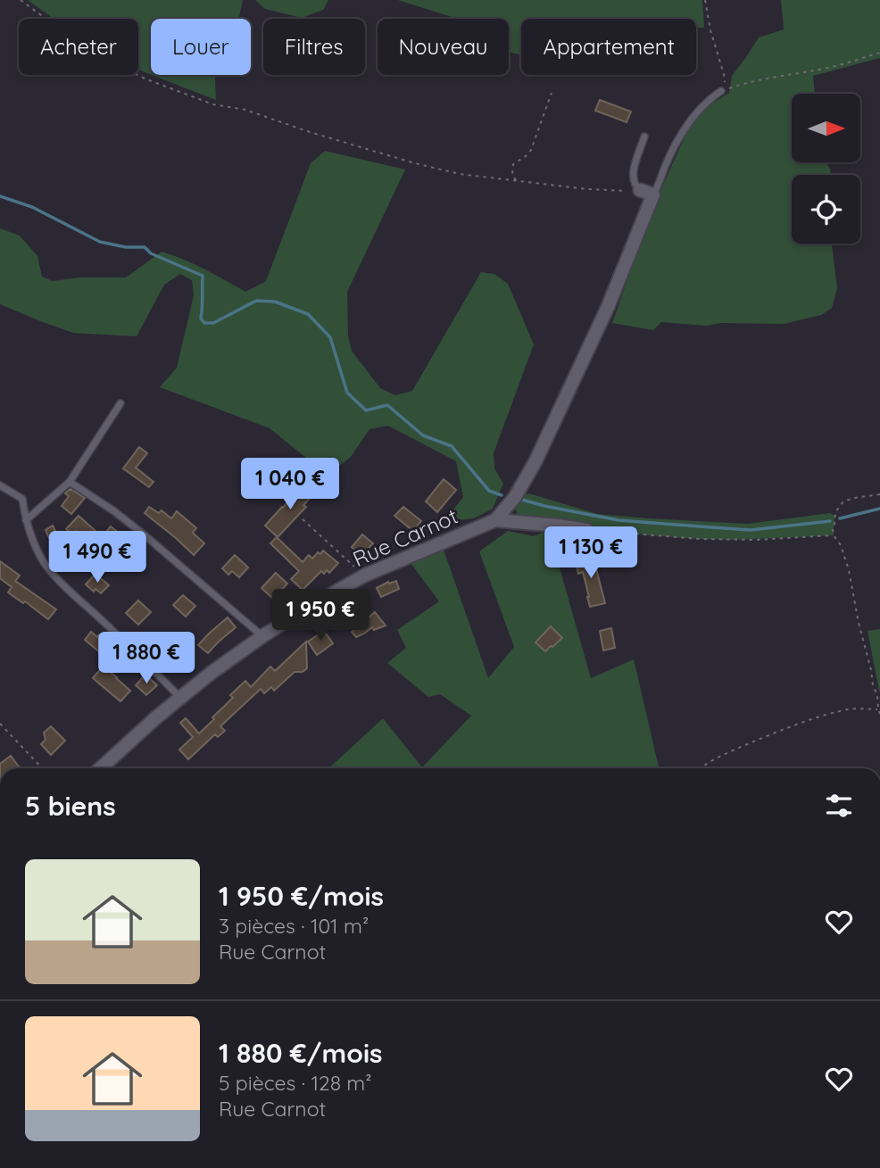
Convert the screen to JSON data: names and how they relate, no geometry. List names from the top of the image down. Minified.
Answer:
{"streets":{"street":["Rue Carnot"]},"north":"right","page":{"chip":["Acheter","Louer","Filtres","Nouveau","Appartement"],"price":["1 040 €","1 130 €","1 490 €","1 950 €","1 880 €"],"heading":"5 biens","list":[{"name":"1 950 €/mois","note":"3 pièces · 101 m² · Rue Carnot"},{"name":"1 880 €/mois","note":"5 pièces · 128 m² · Rue Carnot"}]}}
